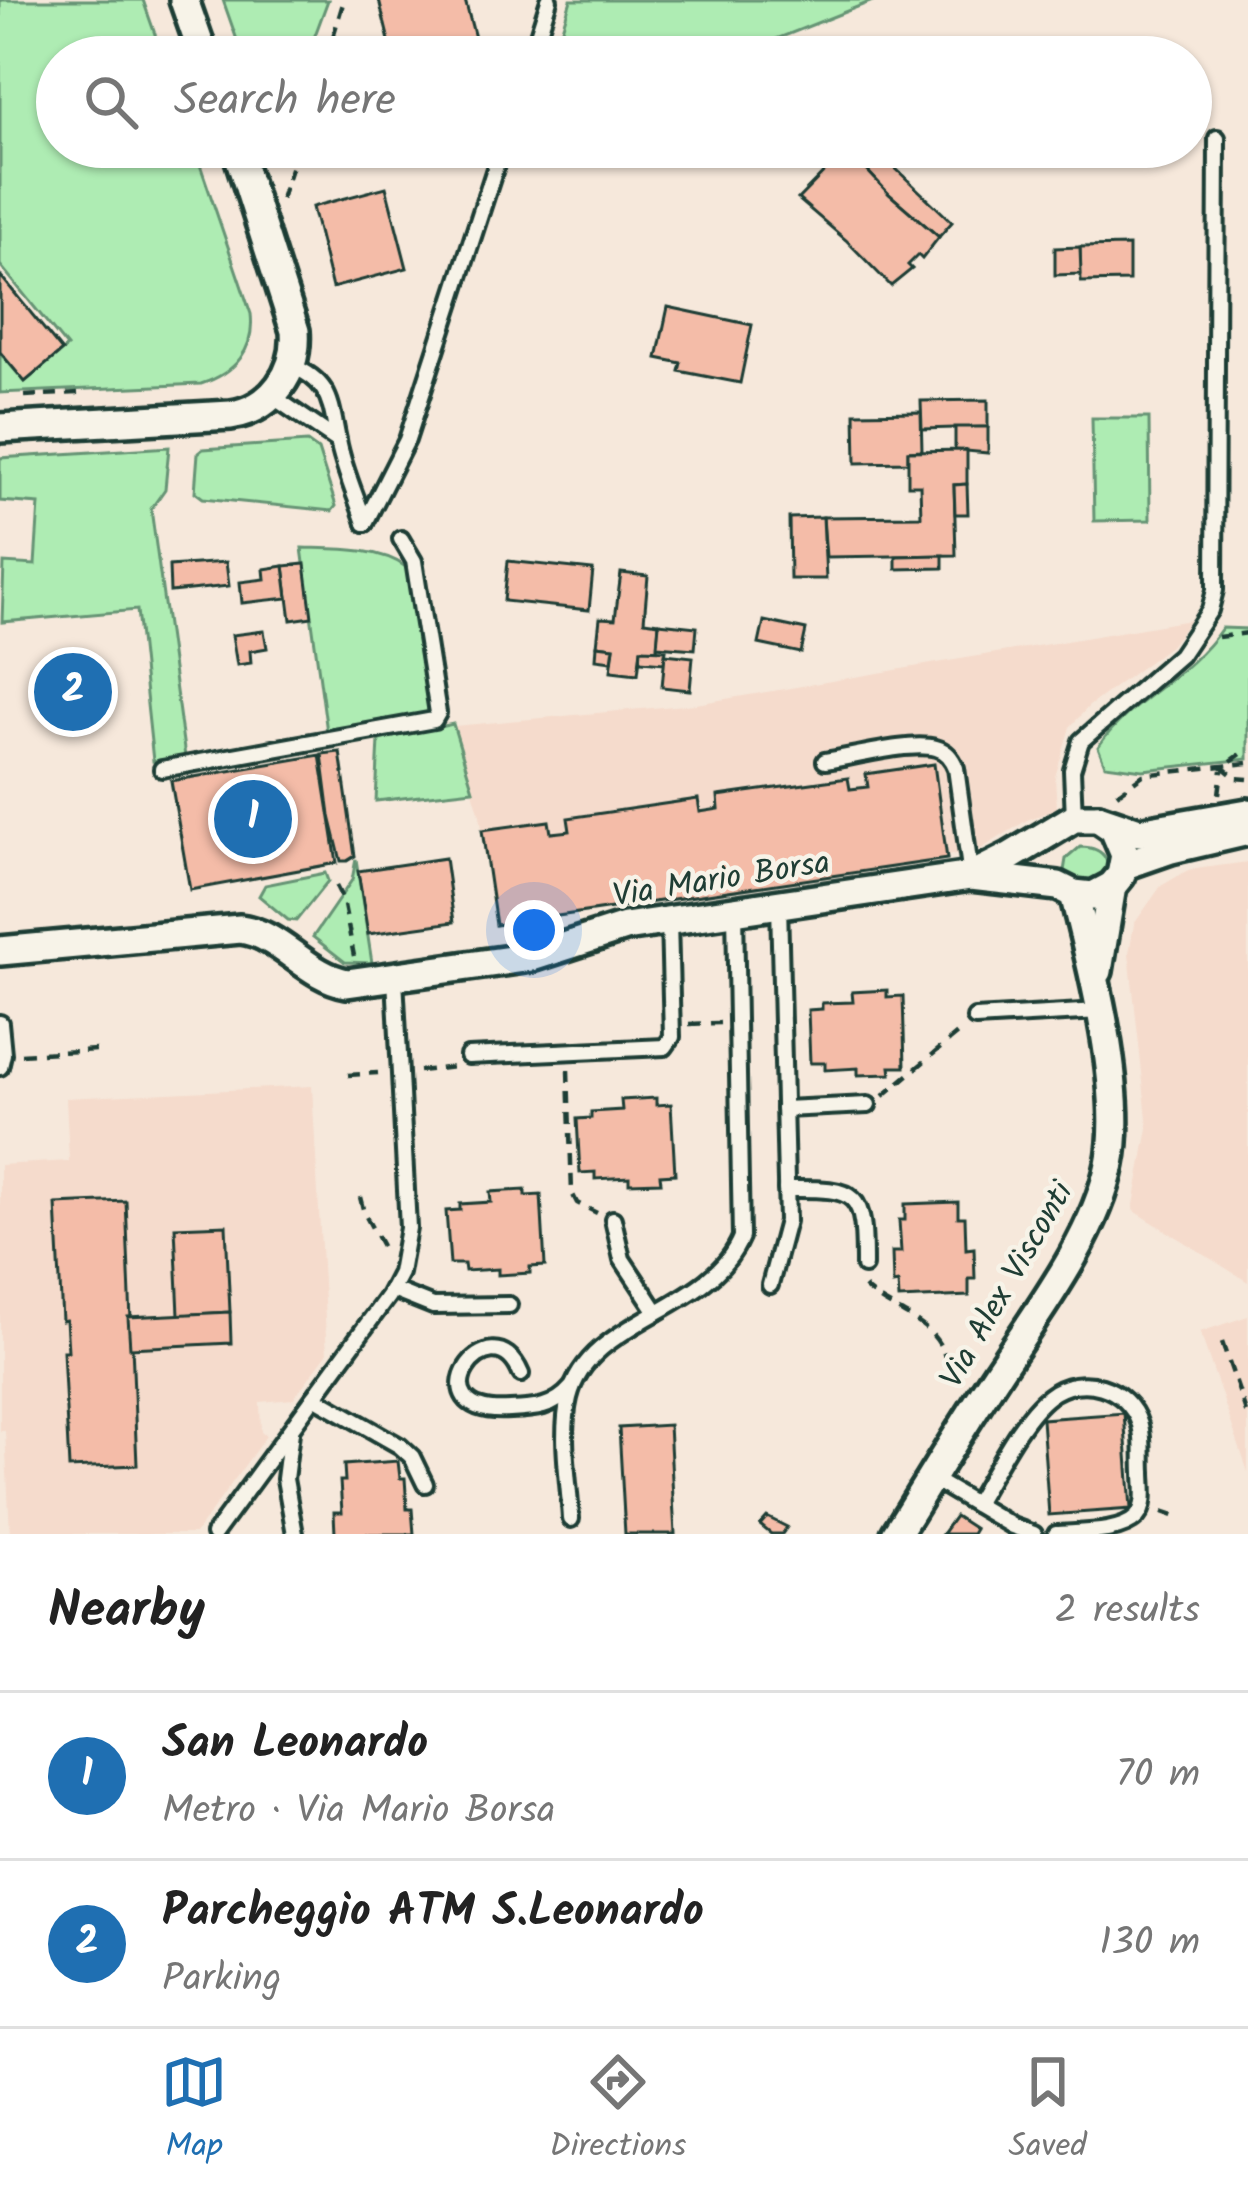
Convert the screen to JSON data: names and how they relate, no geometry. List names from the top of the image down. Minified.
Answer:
{"streets":{"street":["Via Mario Borsa","Via Alex Visconti"]},"crossings":[["Via Mario Borsa","Via Alex Visconti"]],"page":{"search":"Search here","pins":["2","1"],"heading":["Nearby","2 results"],"list":[{"mark":"1","name":"San Leonardo","note":"Metro · Via Mario Borsa","value":"70 m"},{"mark":"2","name":"Parcheggio ATM S.Leonardo","note":"Parking","value":"130 m"}],"nav":["Map","Directions","Saved"]}}
